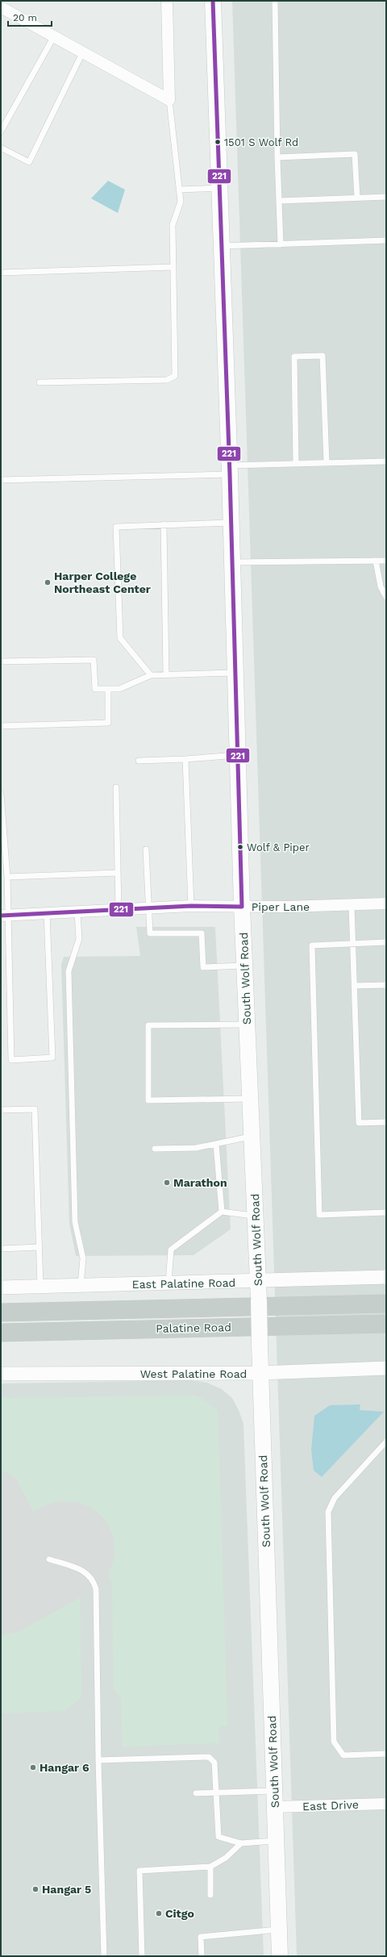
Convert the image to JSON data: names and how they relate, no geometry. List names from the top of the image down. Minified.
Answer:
{"streets":{"highway":["Palatine Road"],"main road":["South Wolf Road"],"street":["Piper Lane","East Palatine Road","West Palatine Road","East Drive"]},"crossings":[["Piper Lane","South Wolf Road"],["South Wolf Road","East Palatine Road"],["South Wolf Road","West Palatine Road"],["South Wolf Road","East Drive"]],"places":["1501 S Wolf Rd","Harper College Northeast Center","Wolf & Piper","Marathon","Hangar 6","Hangar 5","Citgo"],"lines":["transit line 221"],"scale_bar":"20 m"}
